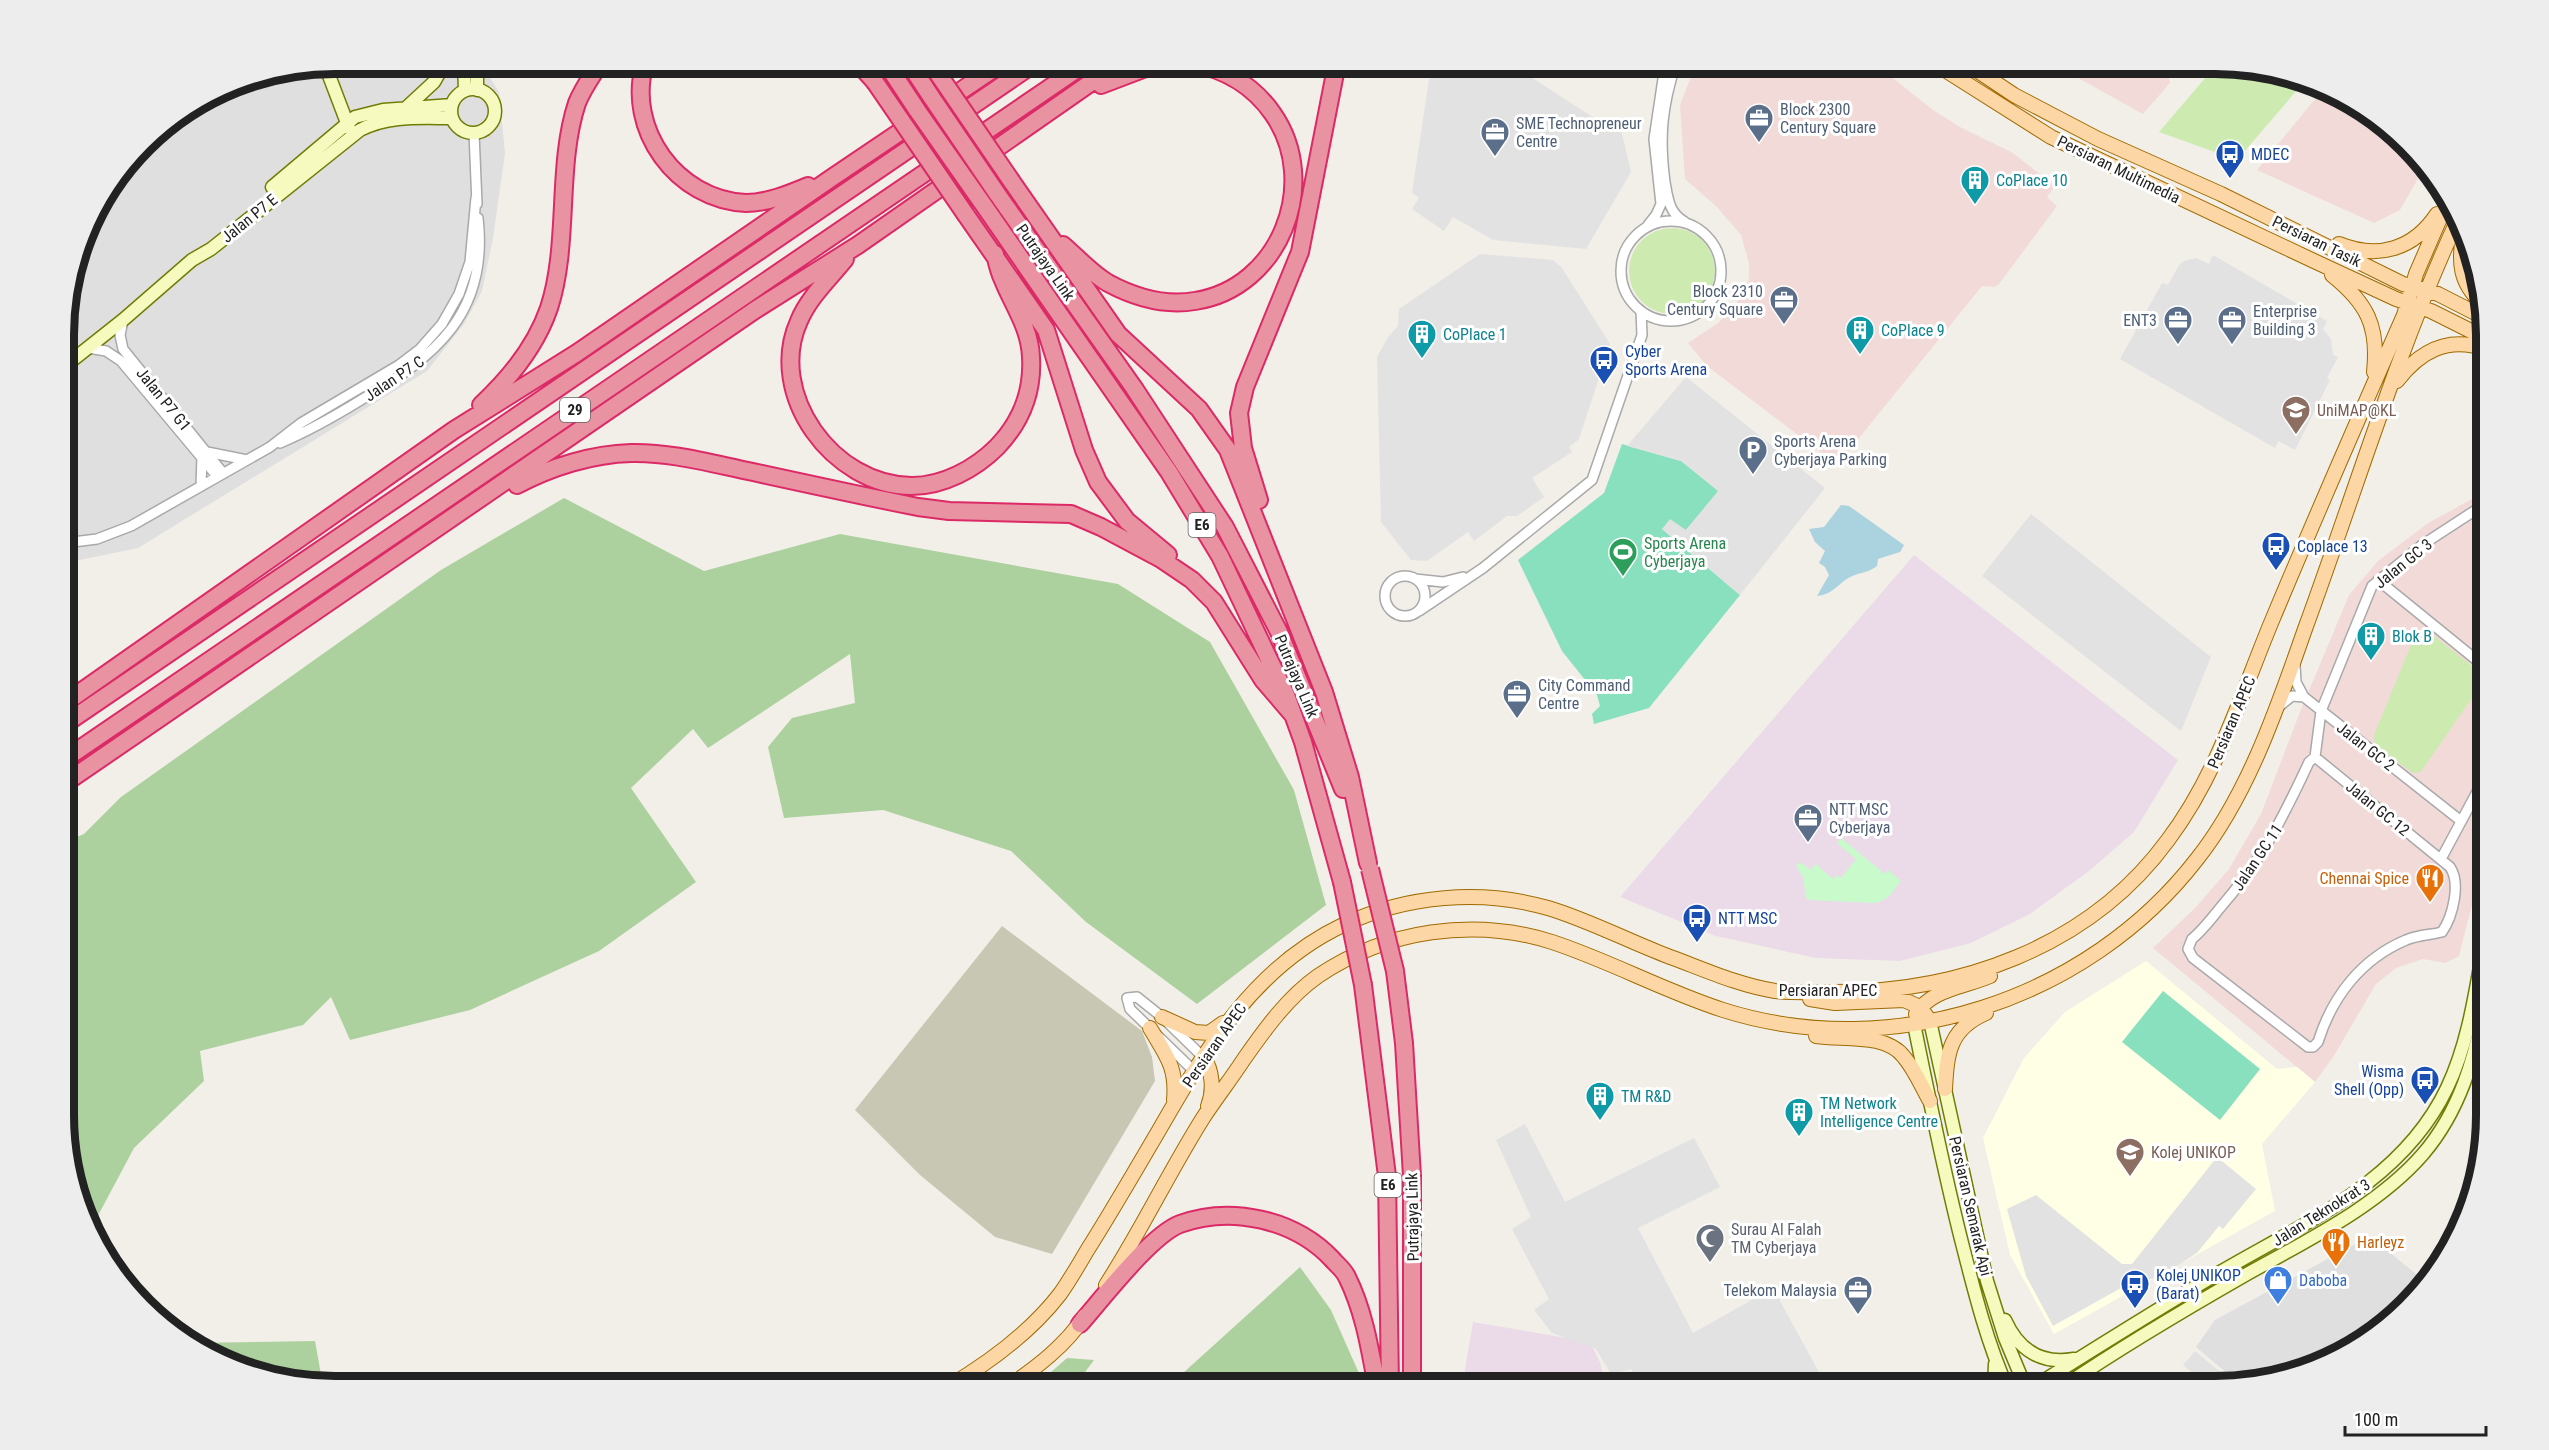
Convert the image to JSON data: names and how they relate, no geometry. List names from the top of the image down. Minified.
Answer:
{"streets":{"highway":["Putrajaya Link","29","E6"],"main road":["Persiaran Multimedia","Jalan P7 E","Persiaran Tasik","Persiaran APEC","Persiaran Semarak Api","Jalan Teknokrat 3"],"street":["Jalan P7 C","Jalan P7 G1","Jalan GC 3","Jalan GC 2","Jalan GC 12","Jalan GC 11"]},"crossings":[["Persiaran Multimedia","Persiaran Tasik"],["Jalan P7 E","Jalan P7 C"],["Jalan P7 E","Jalan P7 G1"],["Persiaran Tasik","Persiaran APEC"],["Jalan P7 C","Jalan P7 G1"],["Jalan GC 3","Jalan GC 2"],["Jalan GC 3","Jalan GC 12"],["Jalan GC 3","Jalan GC 11"],["Persiaran APEC","Persiaran Semarak Api"],["Jalan GC 12","Jalan GC 11"]],"places":{"office":["Block 2300 Century Square","SME Technopreneur Centre","Block 2310 Century Square","ENT3","Enterprise Building 3","City Command Centre","NTT MSC Cyberjaya","Telekom Malaysia"],"bus stop":["MDEC","Cyber Sports Arena","Coplace 13","NTT MSC","Wisma Shell (Opp)","Kolej UNIKOP (Barat)"],"building":["CoPlace 10","CoPlace 9","CoPlace 1","Blok B","TM R&D","TM Network Intelligence Centre"],"school or university":["UniMAP@KL","Kolej UNIKOP"],"parking":["Sports Arena Cyberjaya Parking"],"sports":["Sports Arena Cyberjaya"],"restaurant":["Chennai Spice","Harleyz"],"mosque":["Surau Al Falah TM Cyberjaya"],"shop":["Daboba"]},"scale_bar":"100 m"}
